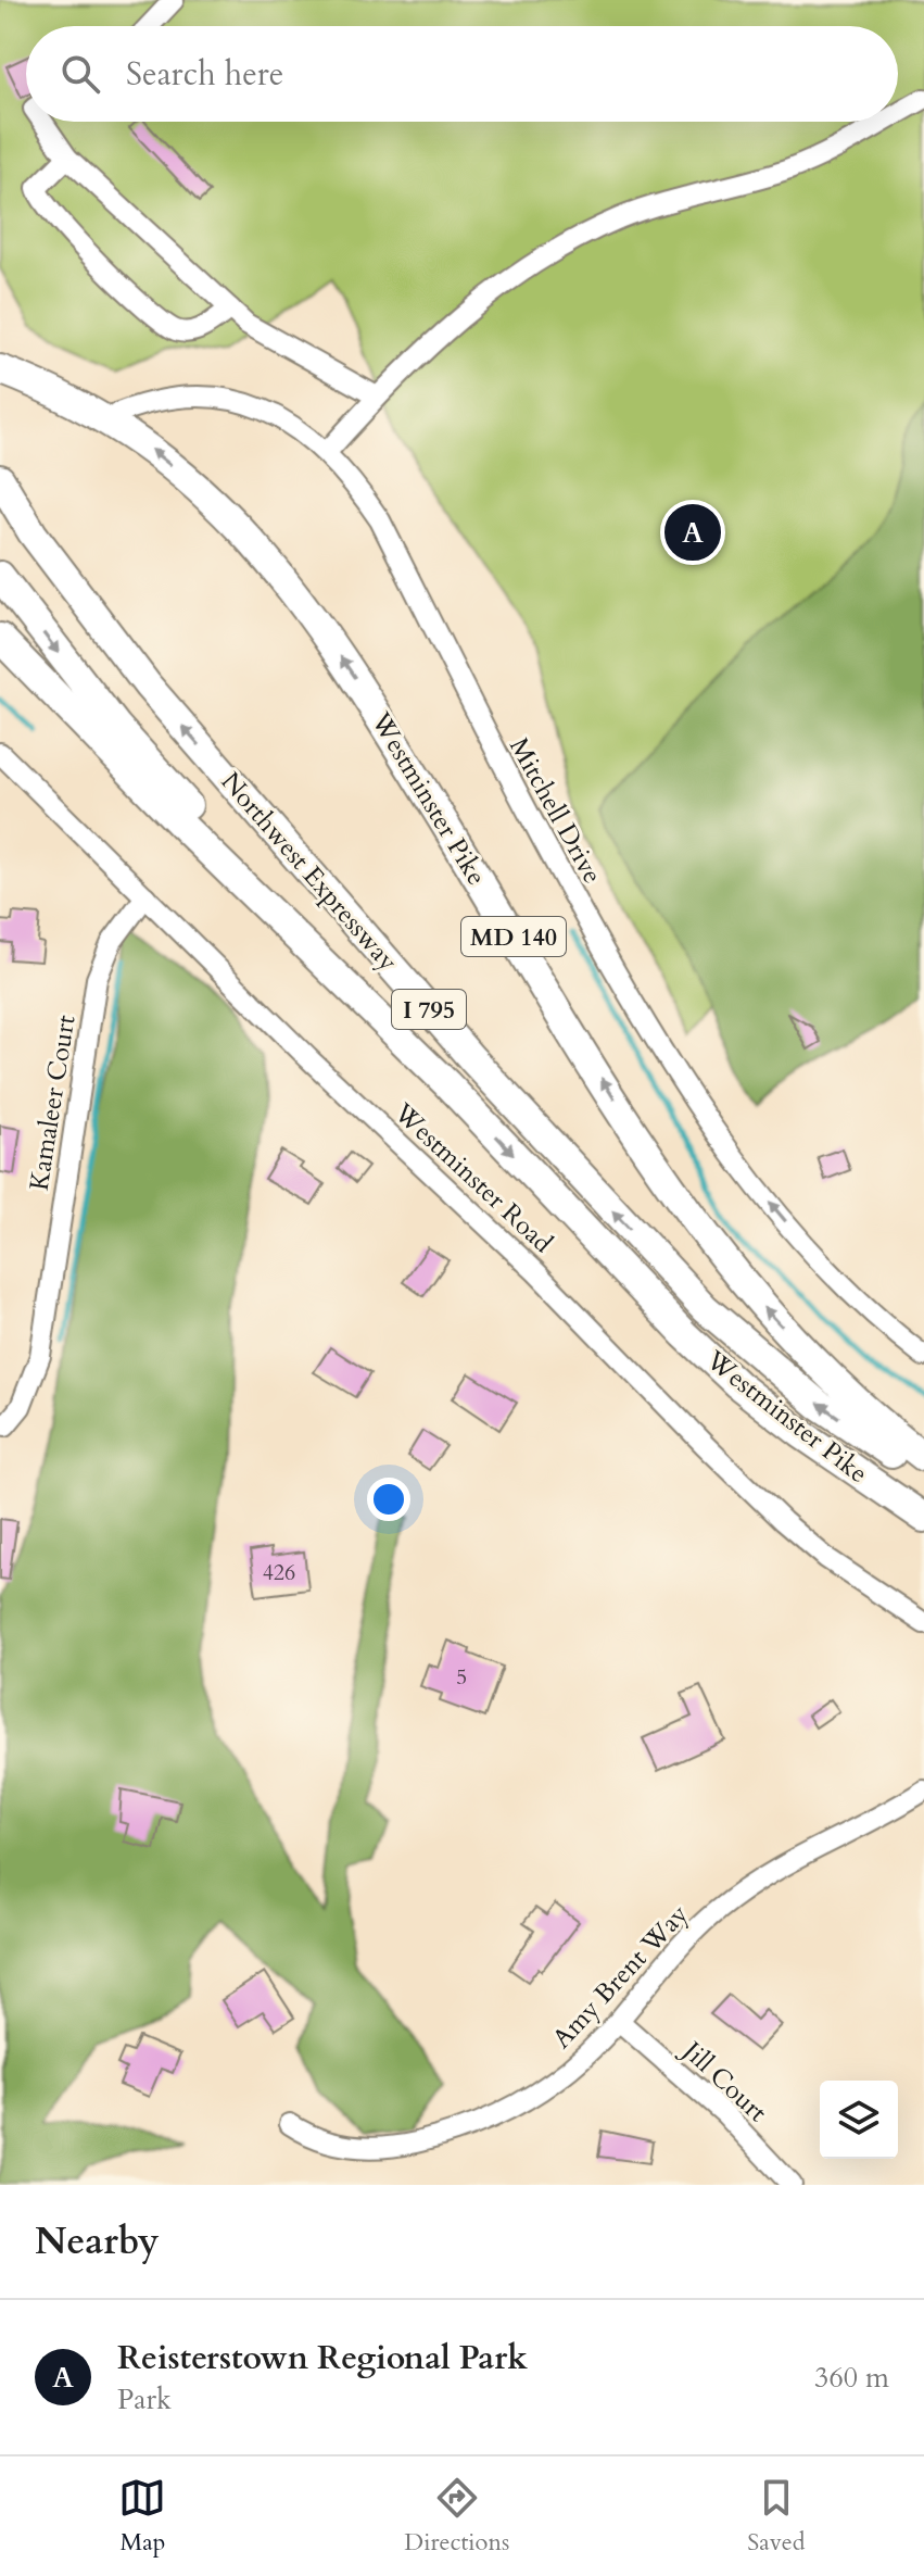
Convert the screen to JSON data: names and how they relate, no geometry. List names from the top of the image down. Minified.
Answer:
{"streets":{"highway":["Westminster Pike","Northwest Expressway","MD 140","I 795"],"street":["Mitchell Drive","Kamaleer Court","Westminster Road","Amy Brent Way","Jill Court"]},"crossings":[["Westminster Pike","Mitchell Drive"],["Westminster Pike","Northwest Expressway"],["Kamaleer Court","Westminster Road"],["Amy Brent Way","Jill Court"]],"one_way":["Mitchell Drive"],"house_numbers":["426","5"],"page":{"search":"Search here","pins":"A","heading":"Nearby","list":[{"mark":"A","name":"Reisterstown Regional Park","note":"Park","value":"360 m"}],"nav":["Map","Directions","Saved"]}}
